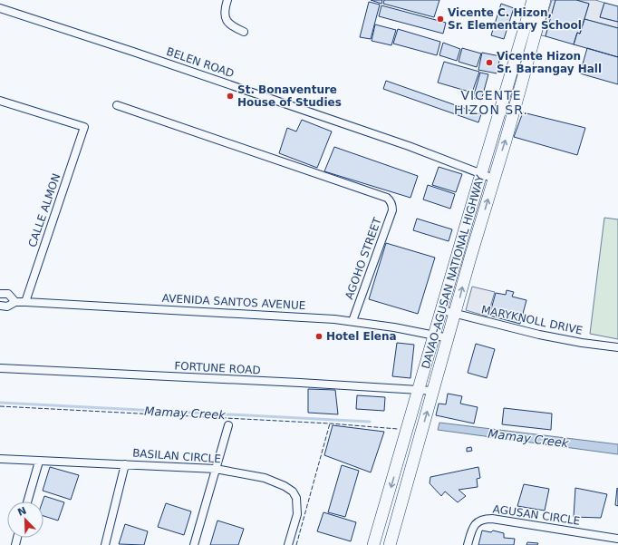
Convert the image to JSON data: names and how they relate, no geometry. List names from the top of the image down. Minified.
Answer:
{"streets":{"main road":["DAVAO-AGUSAN NATIONAL HIGHWAY"],"street":["BELEN ROAD","CALLE ALMON","AGOHO STREET","AVENIDA SANTOS AVENUE","MARYKNOLL DRIVE","FORTUNE ROAD","BASILAN CIRCLE","AGUSAN CIRCLE"]},"crossings":[["BELEN ROAD","DAVAO-AGUSAN NATIONAL HIGHWAY"],["CALLE ALMON","AVENIDA SANTOS AVENUE"],["AGOHO STREET","AVENIDA SANTOS AVENUE"],["DAVAO-AGUSAN NATIONAL HIGHWAY","AVENIDA SANTOS AVENUE"],["DAVAO-AGUSAN NATIONAL HIGHWAY","MARYKNOLL DRIVE"],["DAVAO-AGUSAN NATIONAL HIGHWAY","FORTUNE ROAD"]],"districts":["VICENTE HIZON SR."],"water":["Mamay Creek"],"places":["Vicente C. Hizon, Sr. Elementary School","Vicente Hizon Sr. Barangay Hall","St. Bonaventure House of Studies","Hotel Elena"],"north":"top left"}
